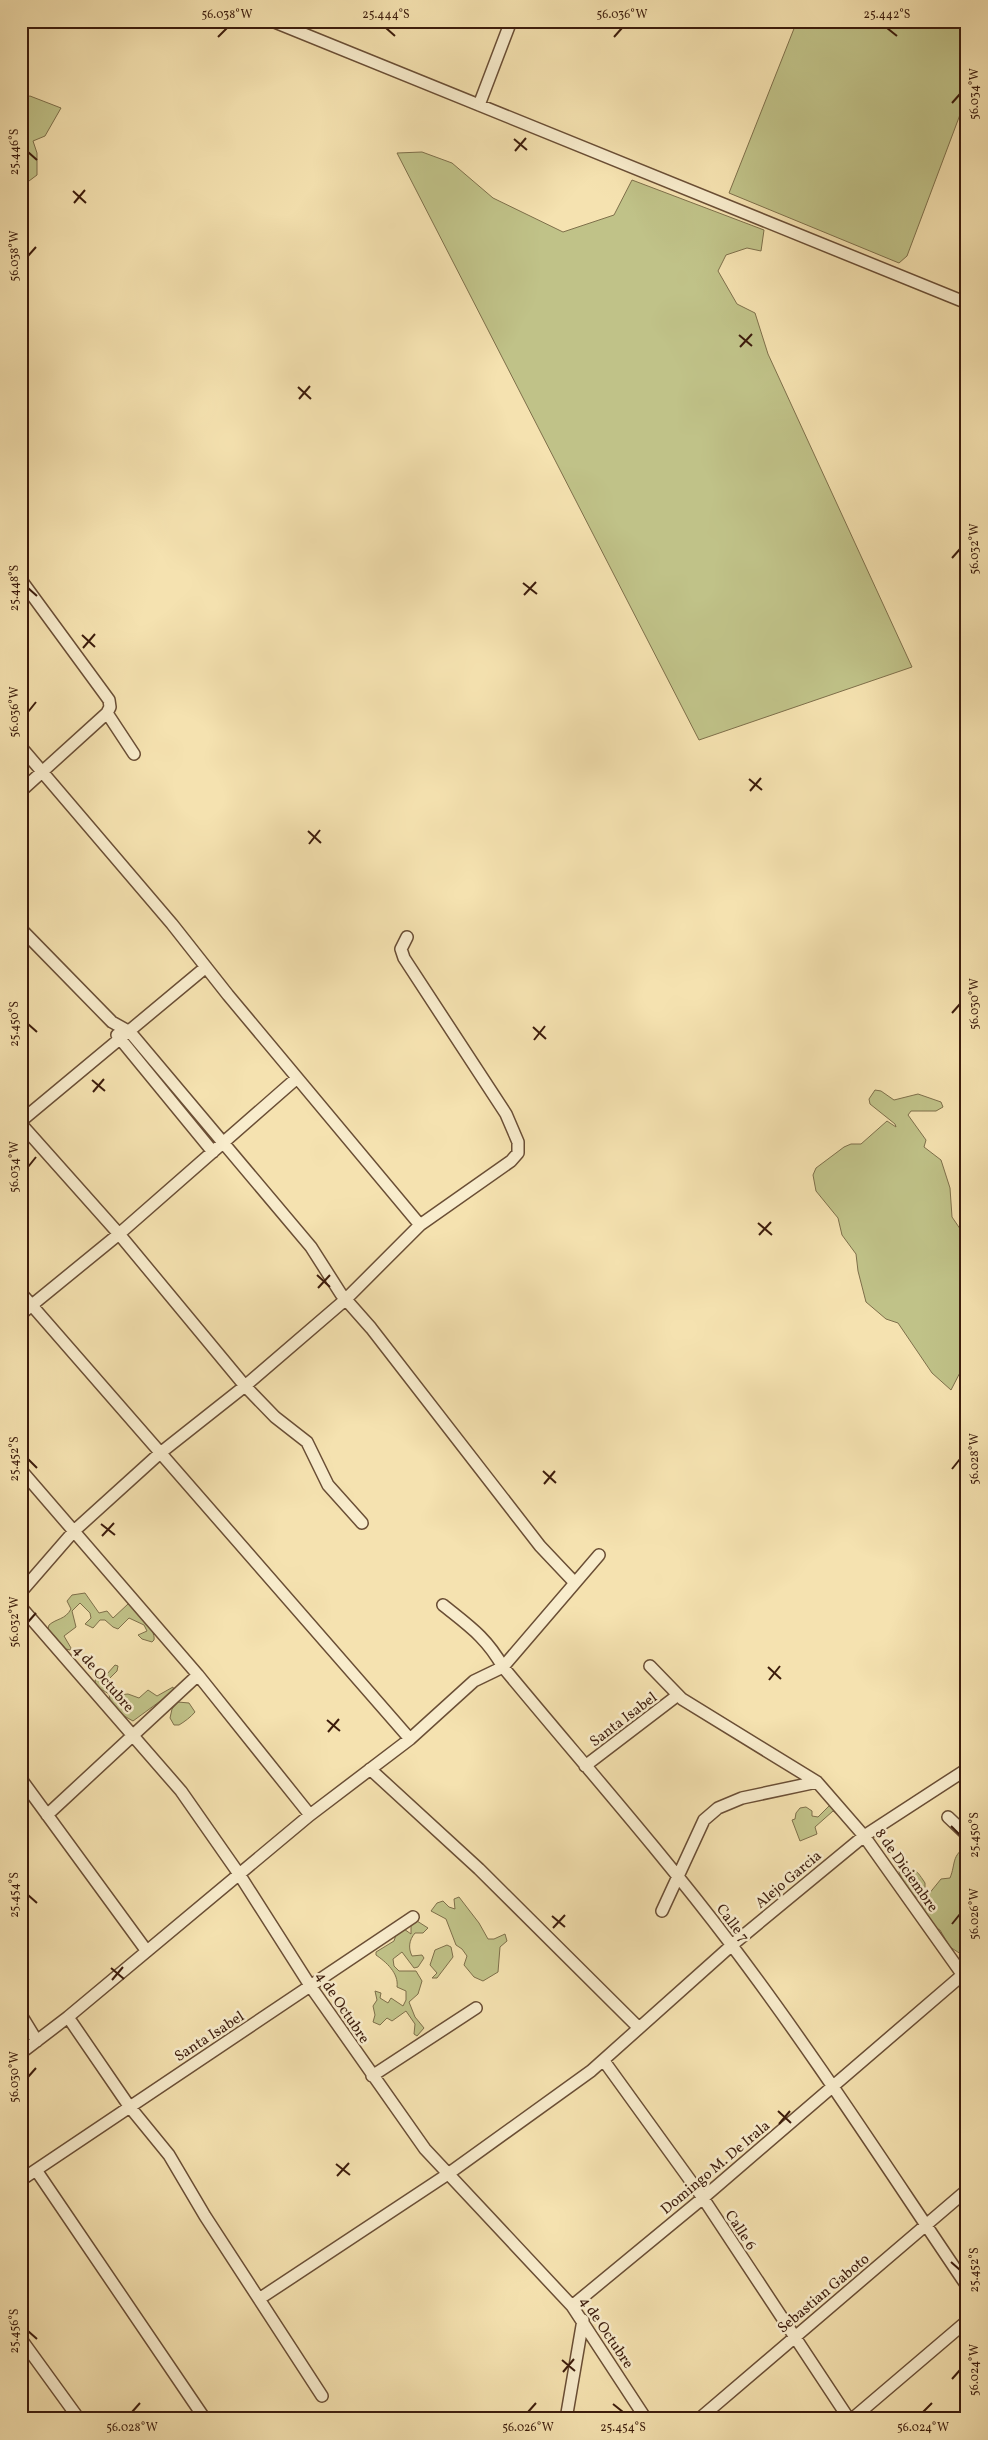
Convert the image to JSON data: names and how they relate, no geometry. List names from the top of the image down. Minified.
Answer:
{"streets":{"street":["4 de Octubre","Santa Isabel","8 de Diciembre","Alejo Garcia","Calle 7","Domingo M. De Irala","Calle 6","Sebastian Gaboto"]},"crossings":[["4 de Octubre","Santa Isabel"],["4 de Octubre","Alejo Garcia"],["4 de Octubre","Domingo M. De Irala"],["Santa Isabel","8 de Diciembre"],["Santa Isabel","Calle 7"],["8 de Diciembre","Alejo Garcia"],["8 de Diciembre","Domingo M. De Irala"],["Alejo Garcia","Calle 7"],["Alejo Garcia","Calle 6"],["Calle 7","Domingo M. De Irala"],["Calle 7","Sebastian Gaboto"],["Domingo M. De Irala","Calle 6"],["Calle 6","Sebastian Gaboto"]],"coordinates":["56.038°W","25.444°S","56.036°W","25.442°S","56.034°W","25.446°S","56.032°W","25.448°S","56.030°W","25.450°S","56.028°W","25.452°S","25.454°S","56.026°W","25.456°S","56.024°W"]}
